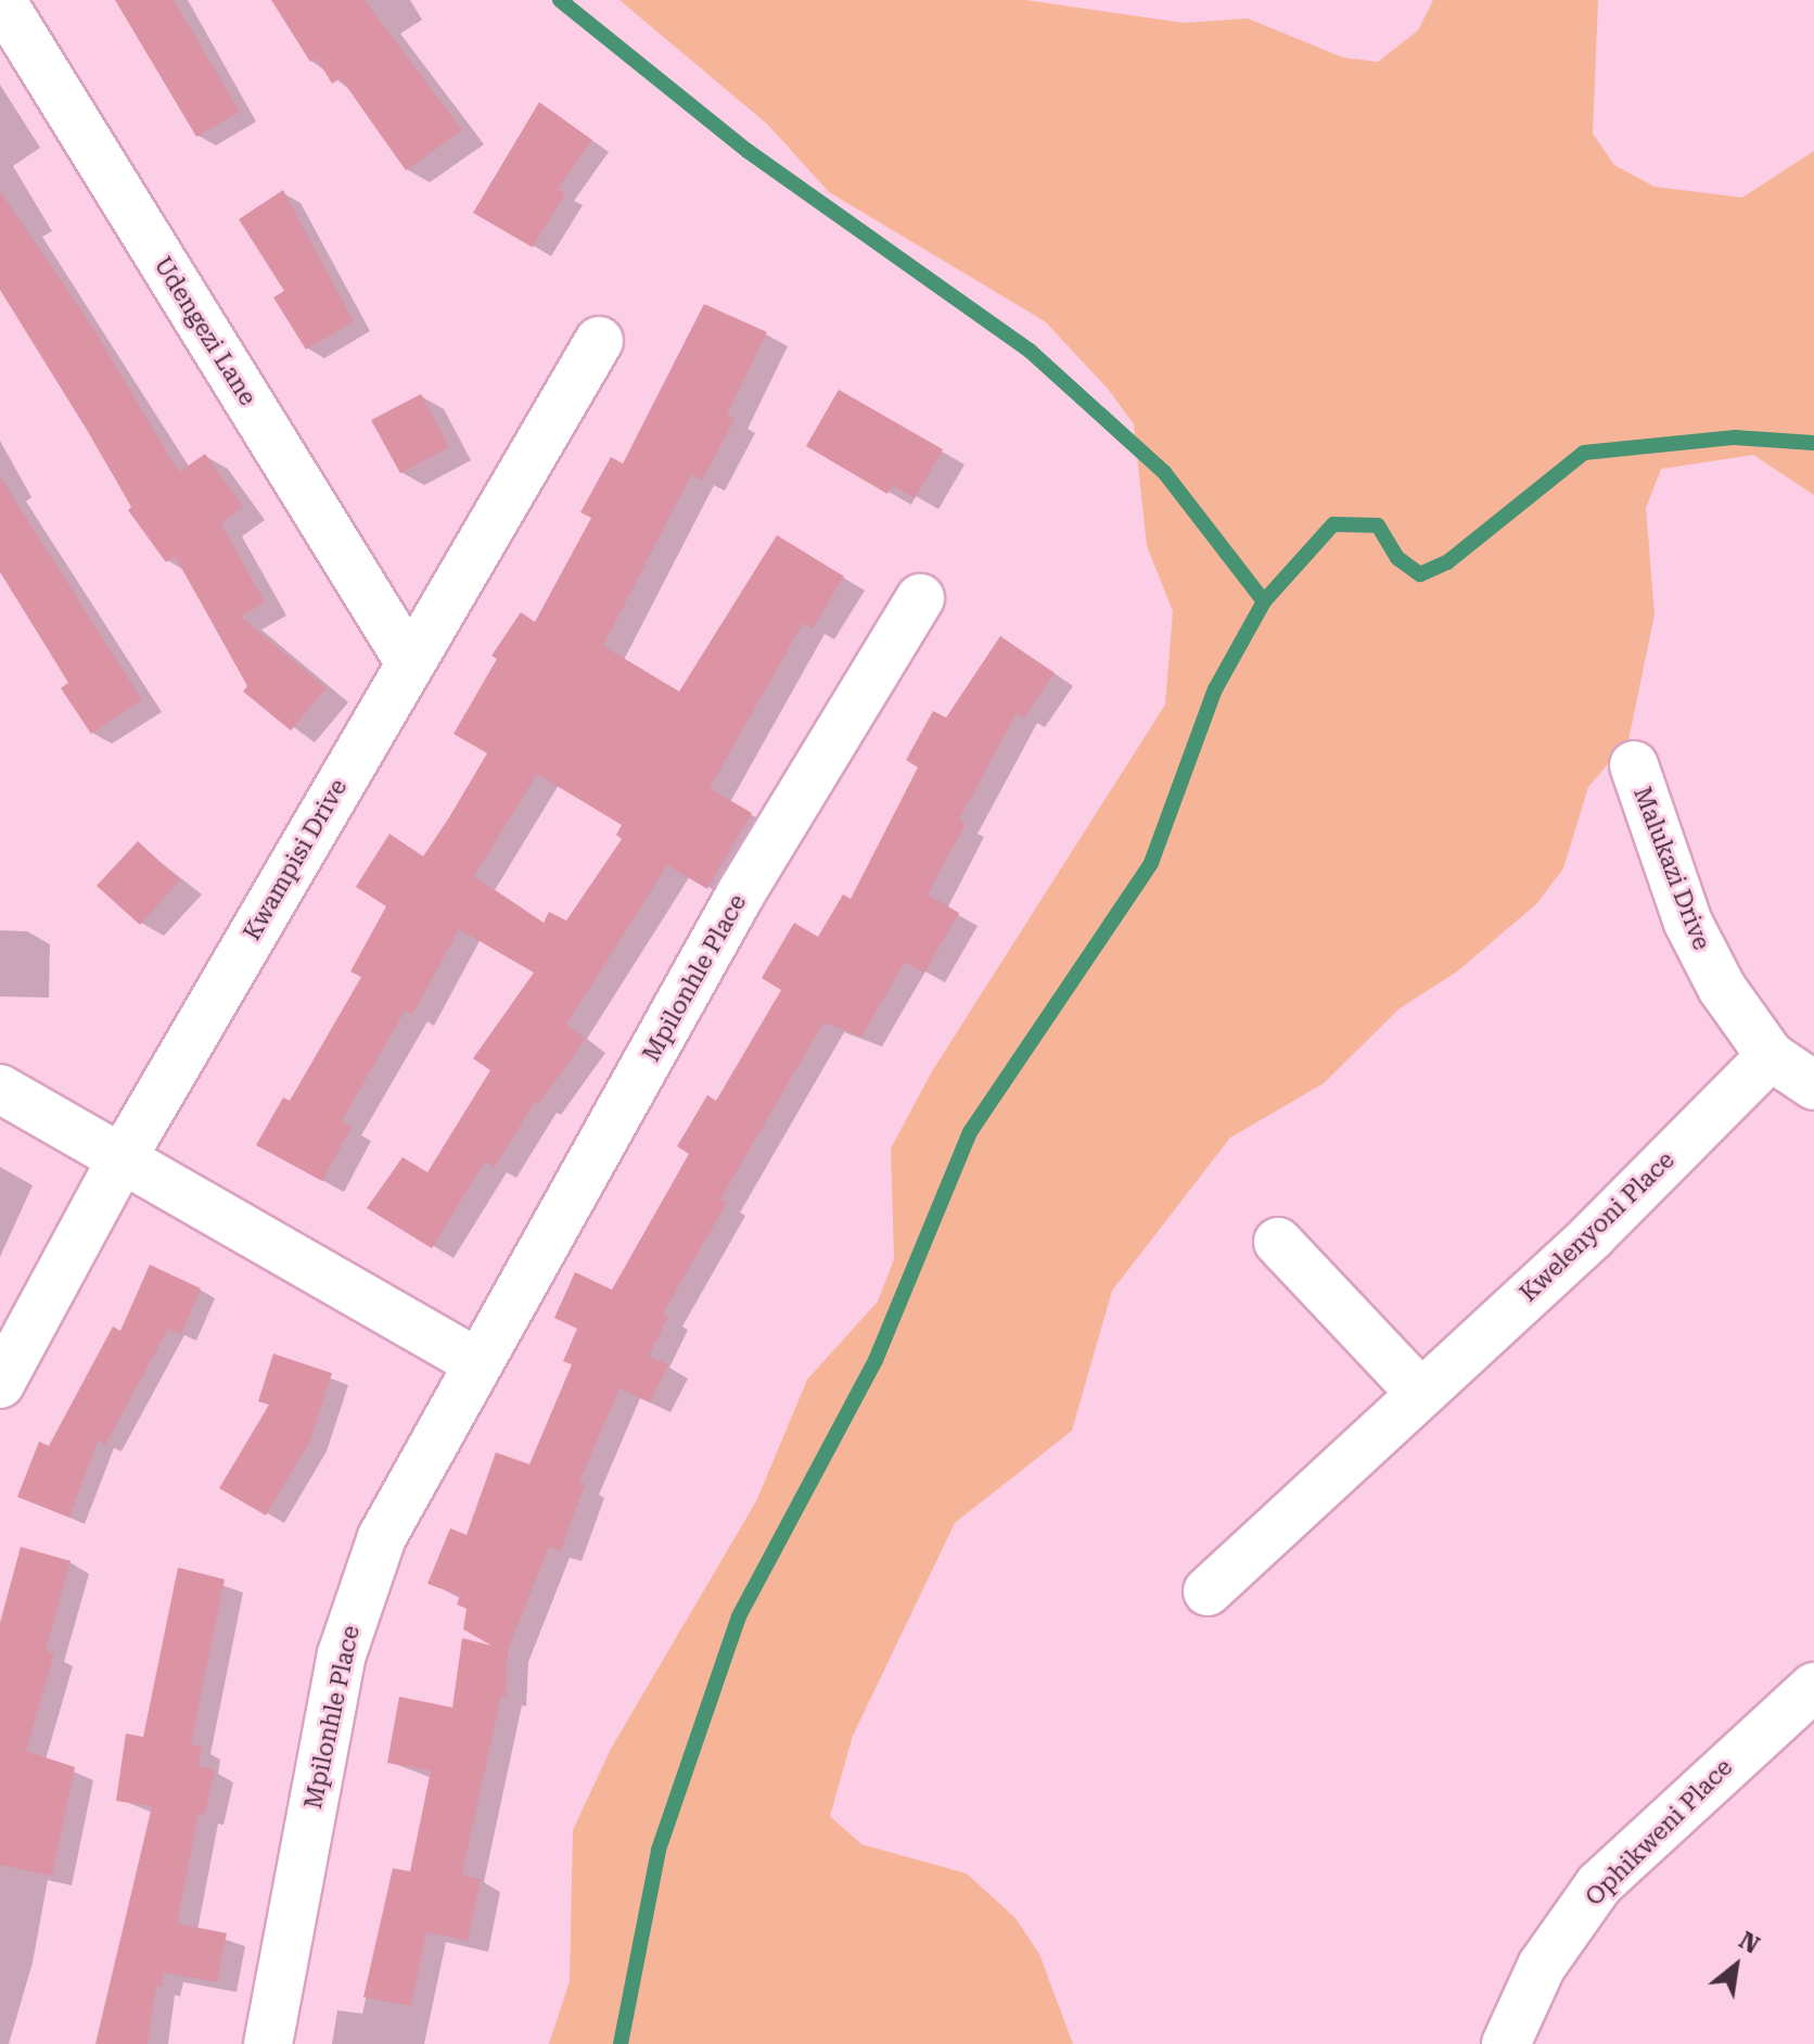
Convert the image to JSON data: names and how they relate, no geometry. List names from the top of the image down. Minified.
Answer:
{"streets":{"street":["Udengezi Lane","Kwampisi Drive","Malukazi Drive","Mpilonhle Place","Kwelenyoni Place","Ophikweni Place"]},"crossings":[["Udengezi Lane","Kwampisi Drive"],["Malukazi Drive","Kwelenyoni Place"]],"north":"top right"}
